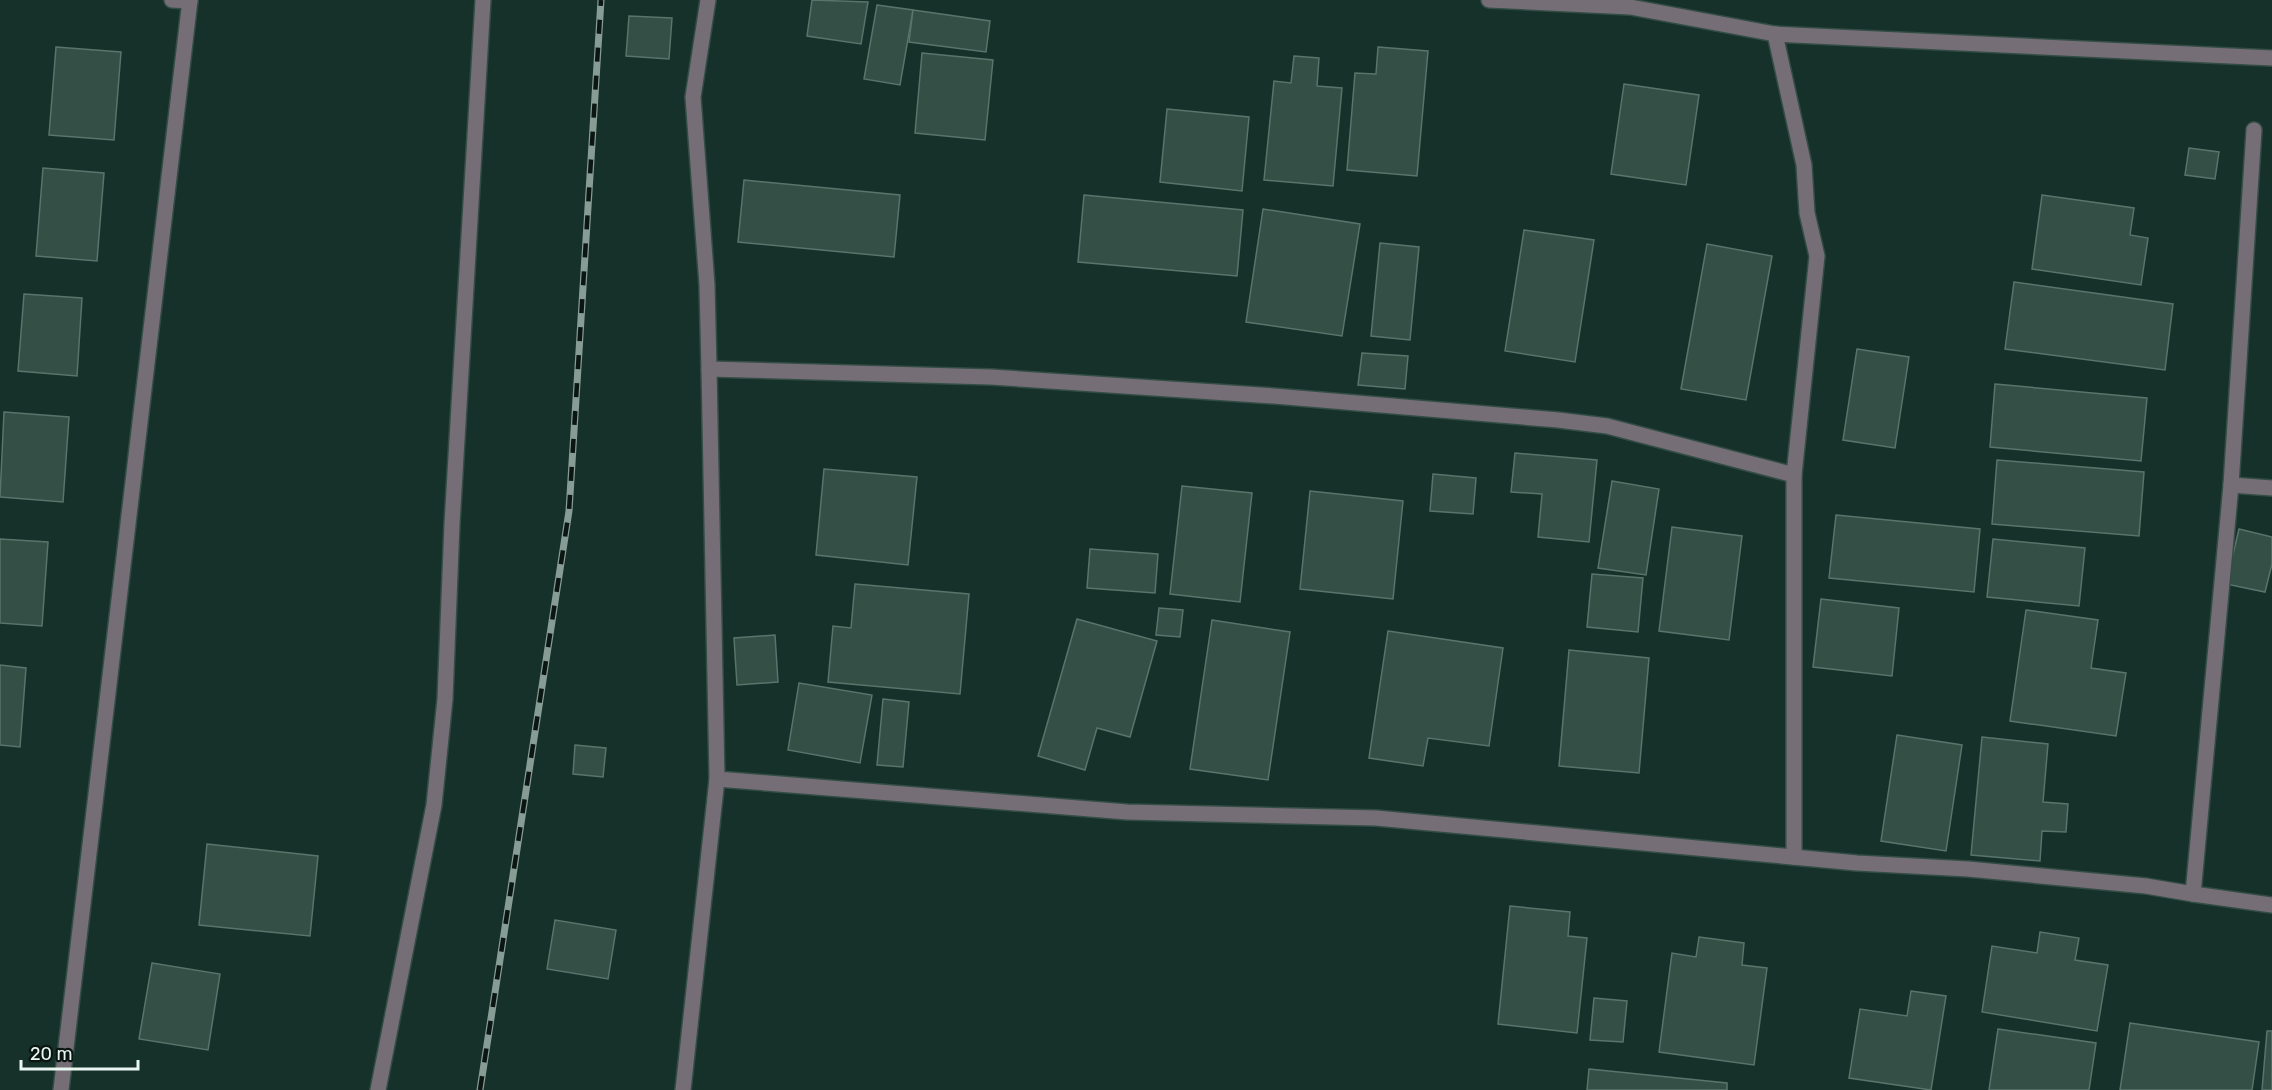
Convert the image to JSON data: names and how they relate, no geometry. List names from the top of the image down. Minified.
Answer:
{"scale_bar":"20 m"}
